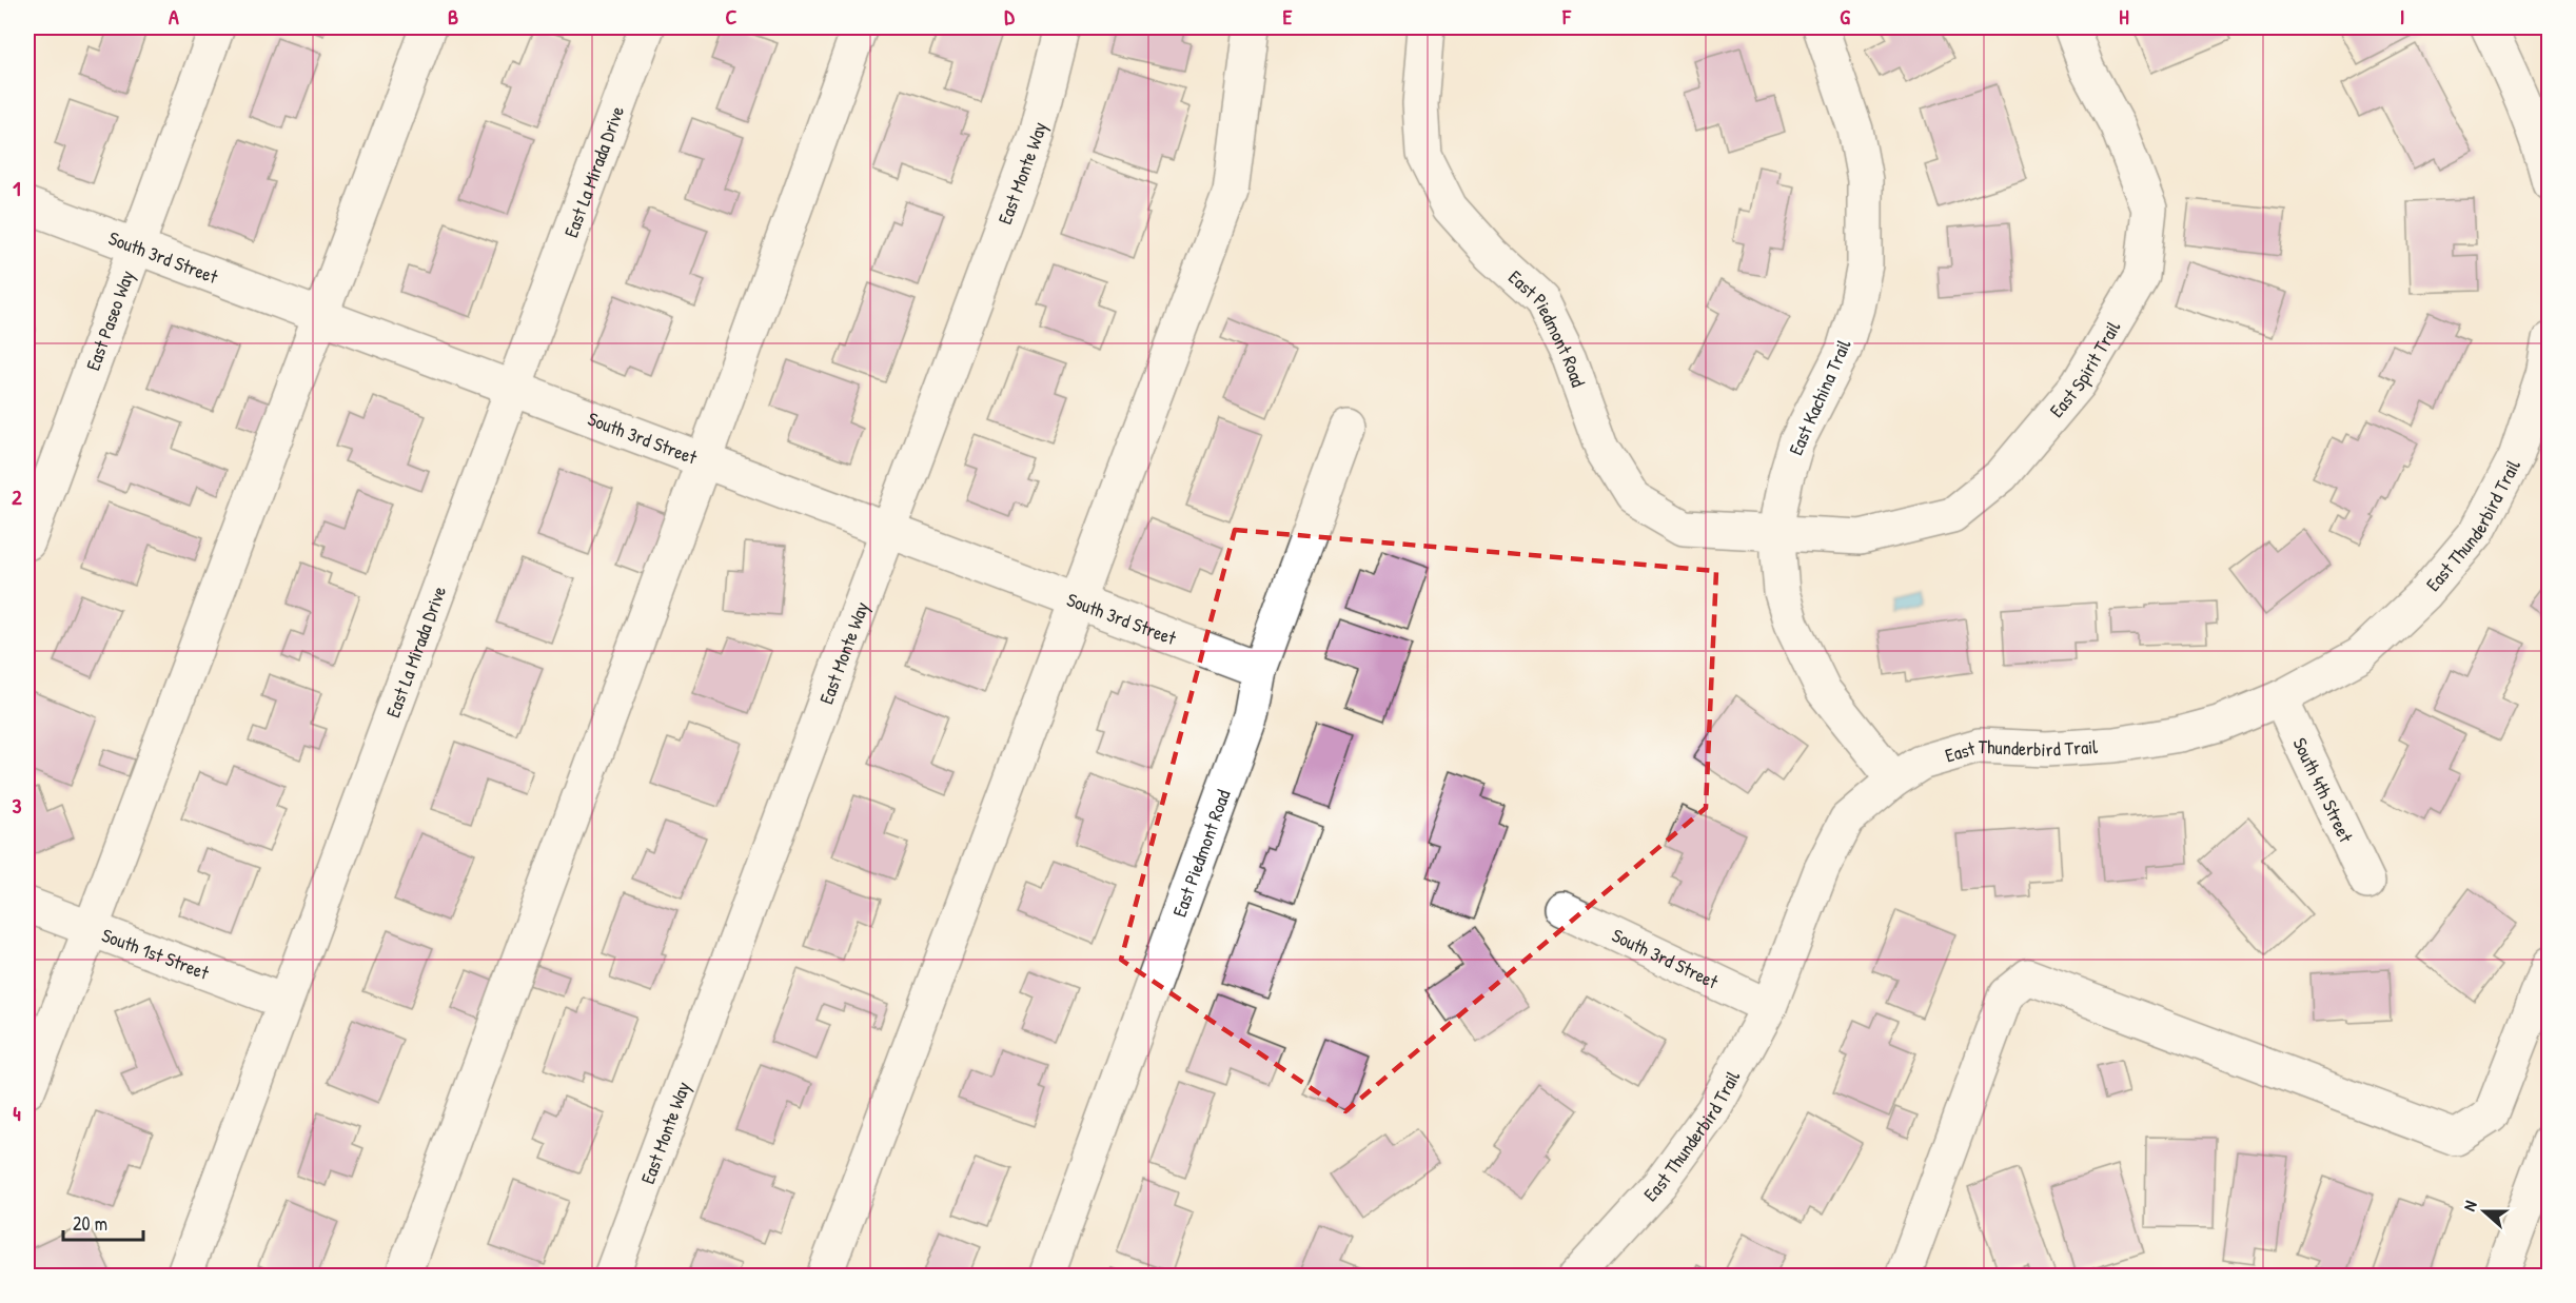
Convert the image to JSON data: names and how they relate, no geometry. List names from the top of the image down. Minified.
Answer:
{"streets":{"street":["East La Mirada Drive","East Monte Way","South 3rd Street","East Paseo Way","East Piedmont Road","East Spirit Trail","East Kachina Trail","East Thunderbird Trail","South 4th Street","South 1st Street"]},"crossings":[["East La Mirada Drive","South 3rd Street"],["East La Mirada Drive","South 1st Street"],["East Monte Way","South 3rd Street"],["South 3rd Street","East Paseo Way"],["South 3rd Street","East Piedmont Road"],["South 3rd Street","East Thunderbird Trail"],["East Piedmont Road","East Spirit Trail"],["East Piedmont Road","East Kachina Trail"],["East Spirit Trail","East Kachina Trail"],["East Kachina Trail","East Thunderbird Trail"],["East Thunderbird Trail","South 4th Street"]],"scale_bar":"20 m","north":"left","grid":{"columns":["A","B","C","D","E","F","G","H","I"],"rows":["1","2","3","4"]}}
